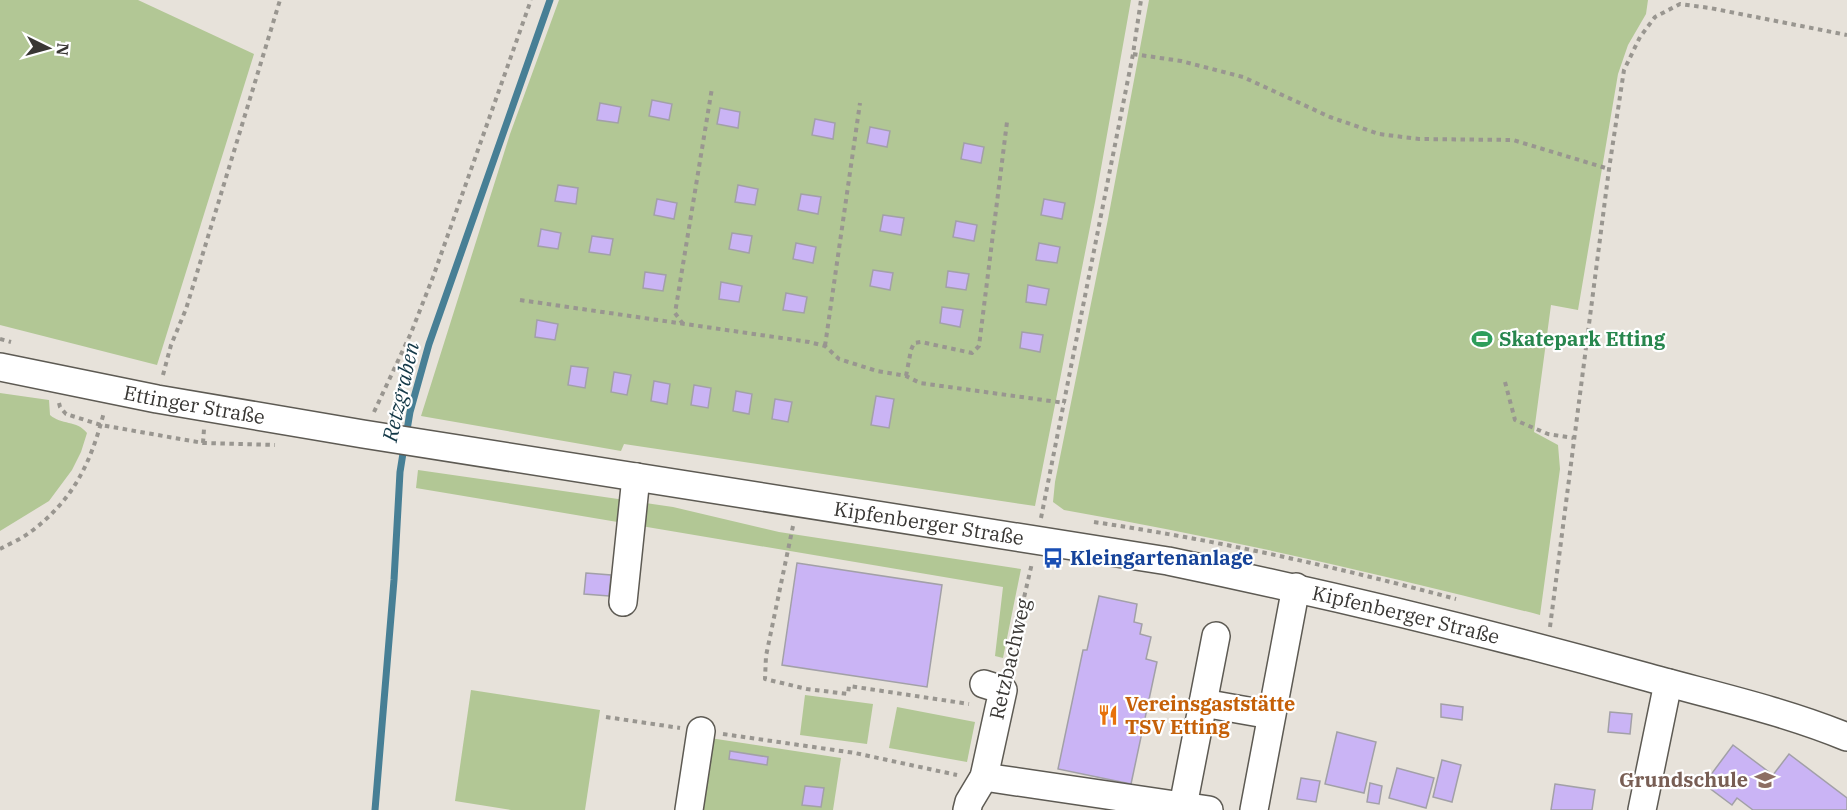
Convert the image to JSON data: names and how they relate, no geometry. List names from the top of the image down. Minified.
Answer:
{"streets":{"street":["Ettinger Straße","Kipfenberger Straße","Retzbachweg"]},"crossings":[["Ettinger Straße","Kipfenberger Straße"],["Kipfenberger Straße","Retzbachweg"]],"water":["Retzgraben"],"places":{"sports":["Skatepark Etting"],"bus stop":["Kleingartenanlage"],"restaurant":["Vereinsgaststätte TSV Etting"],"school or university":["Grundschule"]},"north":"right"}
